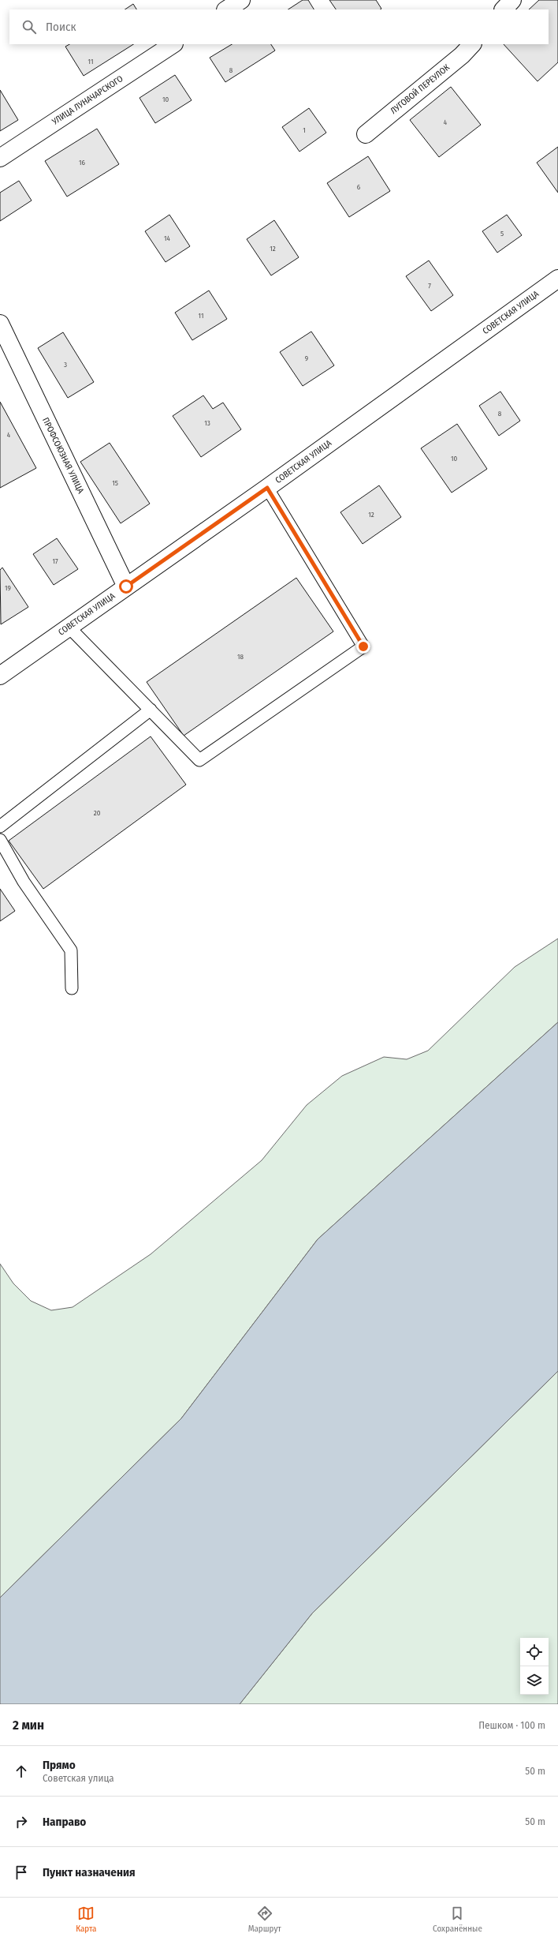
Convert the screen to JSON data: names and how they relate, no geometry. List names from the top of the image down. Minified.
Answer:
{"streets":{"main road":["ЛУГОВОЙ ПЕРЕУЛОК","УЛИЦА ЛУНАЧАРСКОГО","СОВЕТСКАЯ УЛИЦА","ПРОФСОЮЗНАЯ УЛИЦА"]},"crossings":[["СОВЕТСКАЯ УЛИЦА","ПРОФСОЮЗНАЯ УЛИЦА"]],"house_numbers":["11","8","10","4","1","16","6","5","14","12","7","11","9","3","8","13","4","10","15","12","17","19","18","20"],"page":{"search":"Поиск","heading":["2 мин","Пешком · 100 m"],"list":[["Прямо","Советская улица","50 m"],["Направо","50 m"],"Пункт назначения"],"nav":["Карта","Маршрут","Сохранённые"]}}
